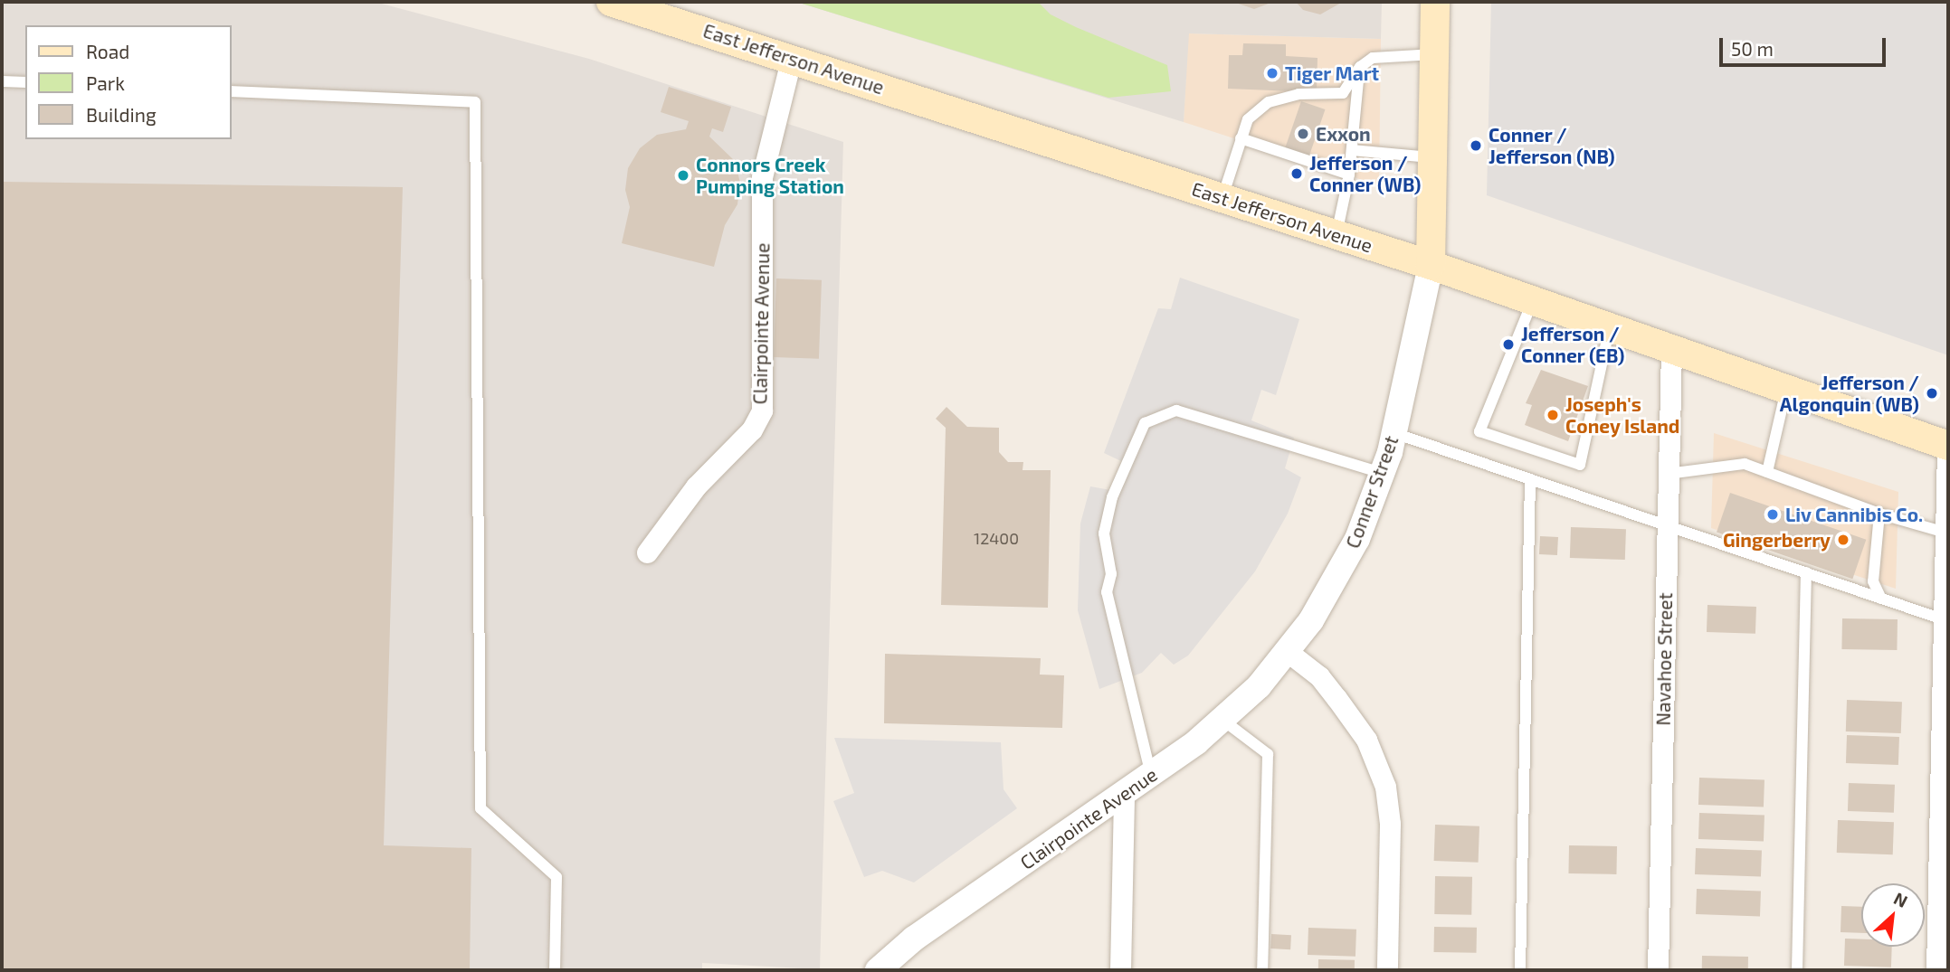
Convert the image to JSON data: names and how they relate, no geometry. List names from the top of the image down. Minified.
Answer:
{"streets":{"main road":["East Jefferson Avenue","Conner Street"],"street":["Clairpointe Avenue","Navahoe Street"]},"crossings":[["East Jefferson Avenue","Clairpointe Avenue"],["East Jefferson Avenue","Conner Street"],["East Jefferson Avenue","Navahoe Street"],["Clairpointe Avenue","Conner Street"]],"places":["Tiger Mart","Exxon","Conner / Jefferson (NB)","Jefferson / Conner (WB)","Connors Creek Pumping Station","Jefferson / Conner (EB)","Jefferson / Algonquin (WB)","Joseph's Coney Island","Liv Cannibis Co.","Gingerberry"],"house_numbers":["12400"],"legend":["Road","Park","Building"],"scale_bar":"50 m","north":"top right"}
